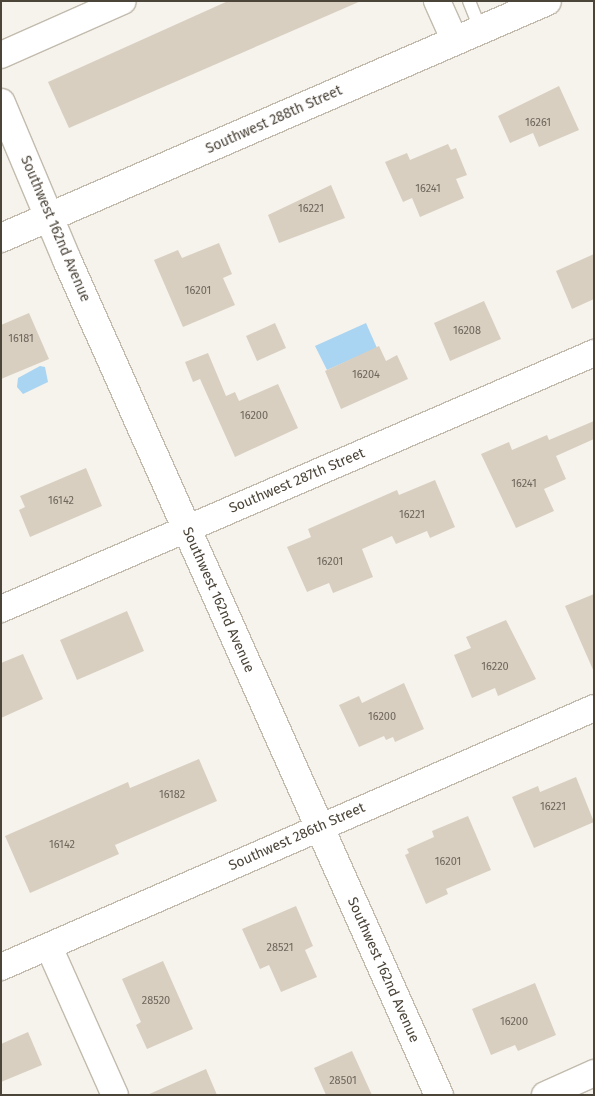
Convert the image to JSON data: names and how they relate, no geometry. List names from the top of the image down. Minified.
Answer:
{"streets":{"street":["Southwest 288th Street","Southwest 162nd Avenue","Southwest 287th Street","Southwest 286th Street"]},"crossings":[["Southwest 288th Street","Southwest 162nd Avenue"],["Southwest 162nd Avenue","Southwest 287th Street"],["Southwest 162nd Avenue","Southwest 286th Street"]],"house_numbers":["16261","16241","16221","16201","16208","16181","16204","16200","16241","16142","16221","16201","16220","16200","16182","16221","16142","16201","28521","28520","16200","28501"]}
